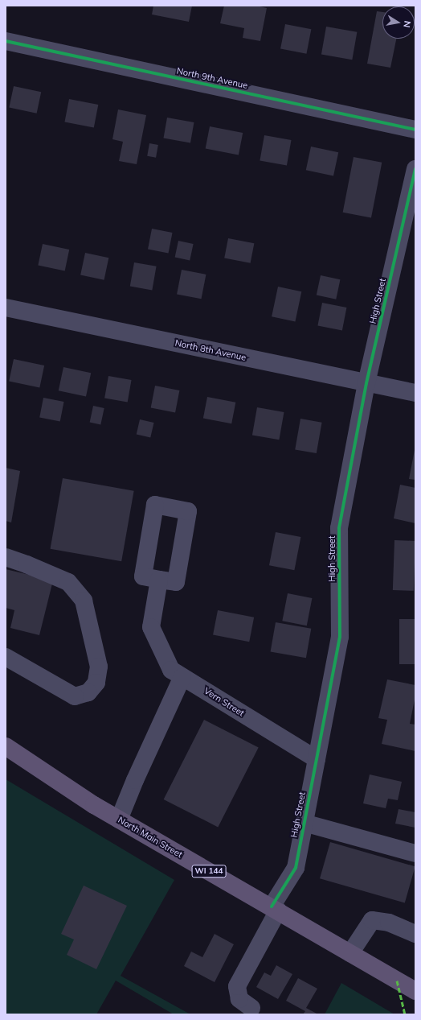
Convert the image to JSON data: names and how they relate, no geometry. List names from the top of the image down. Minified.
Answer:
{"streets":{"main road":["North Main Street","WI 144"],"street":["North 9th Avenue","High Street","North 8th Avenue","Vern Street"]},"crossings":[["High Street","North 8th Avenue"],["High Street","Vern Street"],["High Street","North Main Street"]],"north":"right"}
